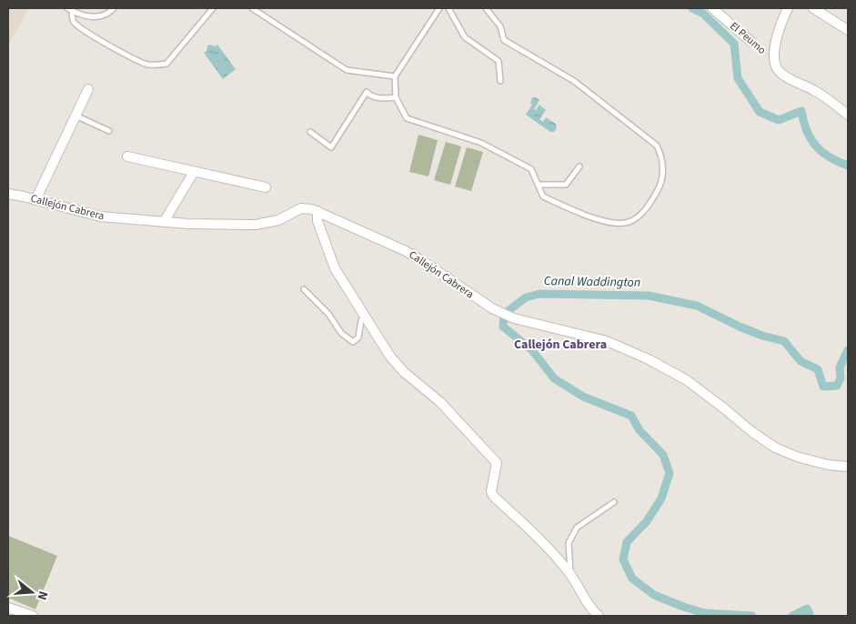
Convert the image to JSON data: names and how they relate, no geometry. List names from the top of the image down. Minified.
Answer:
{"streets":{"street":["El Peumo","Callejón Cabrera"]},"districts":["Callejón Cabrera"],"water":["Canal Waddington"],"north":"right"}
